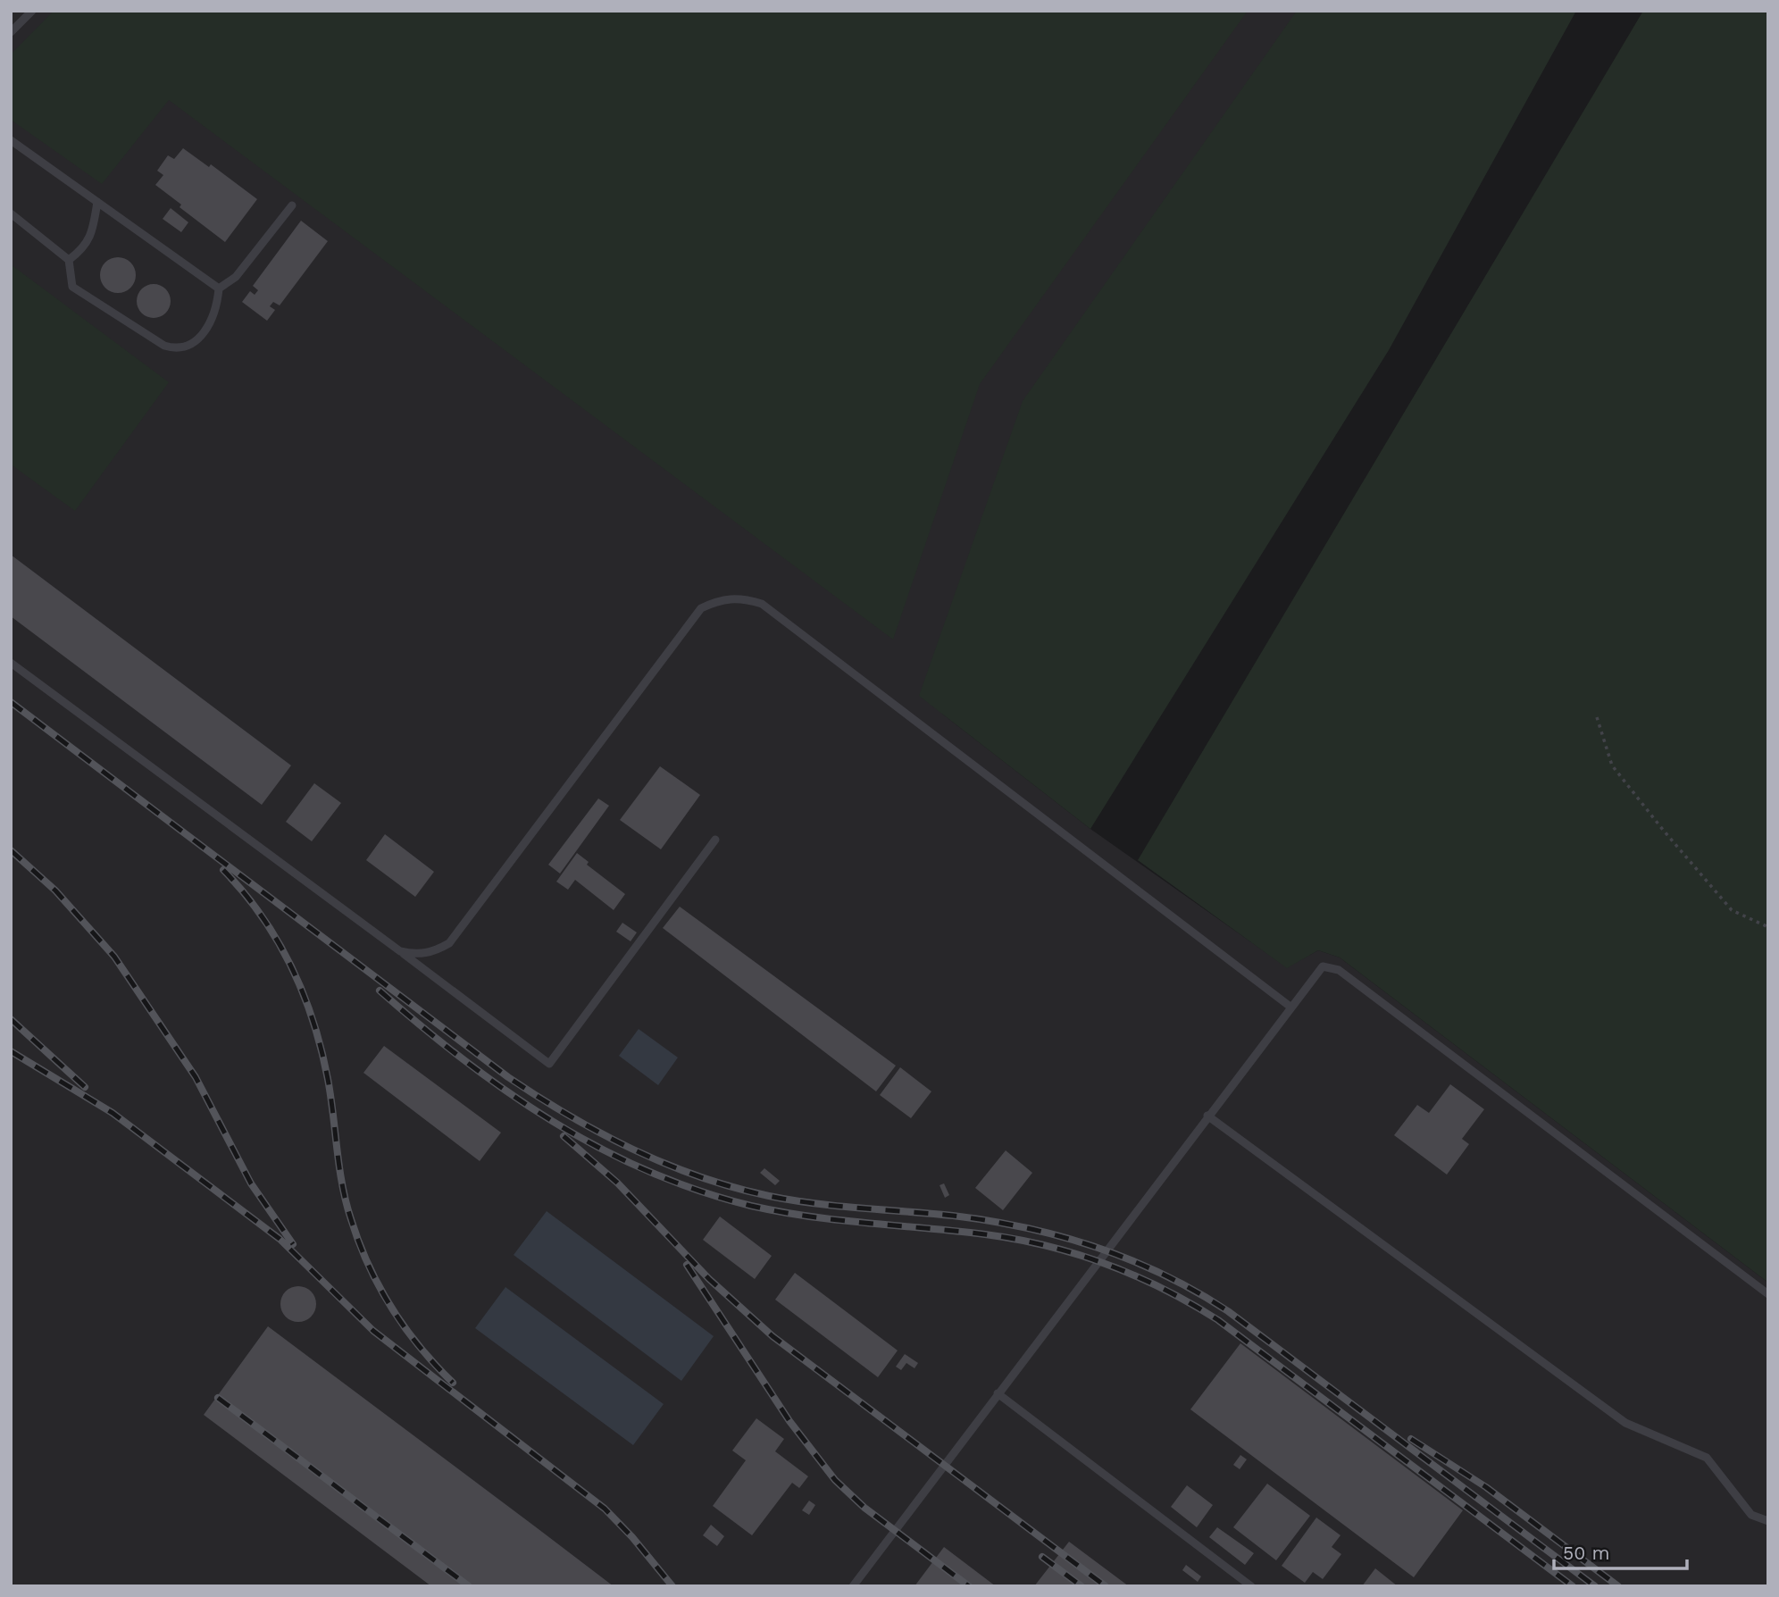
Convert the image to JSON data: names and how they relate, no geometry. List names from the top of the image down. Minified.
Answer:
{"scale_bar":"50 m"}
